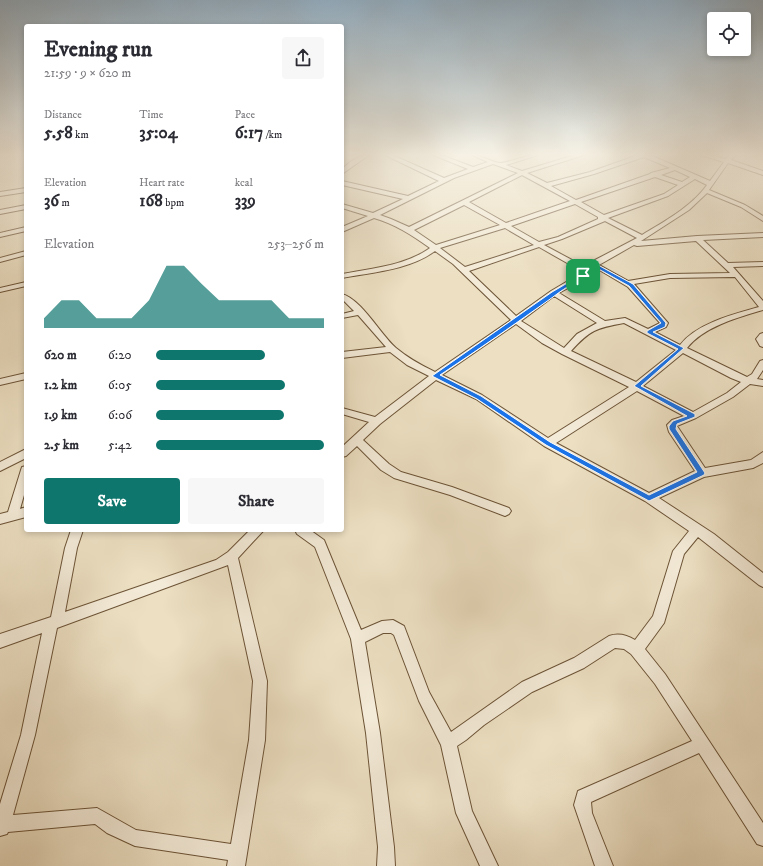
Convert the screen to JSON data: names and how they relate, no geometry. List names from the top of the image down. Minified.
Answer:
{"page":{"heading":["Evening run","21:59 · 9 × 620 m"],"stats":[["Distance","5.58 km"],["Time","35:04"],["Pace","6:17 /km"],["Elevation","36 m"],["Heart rate","168 bpm"],["kcal","339"]],"chart":["Elevation","253–256 m"],"list":[{"name":"620 m","note":"6:20"},{"name":"1.2 km","note":"6:05"},{"name":"1.9 km","note":"6:06"},{"name":"2.5 km","note":"5:42"}],"buttons":["Save","Share"]}}
